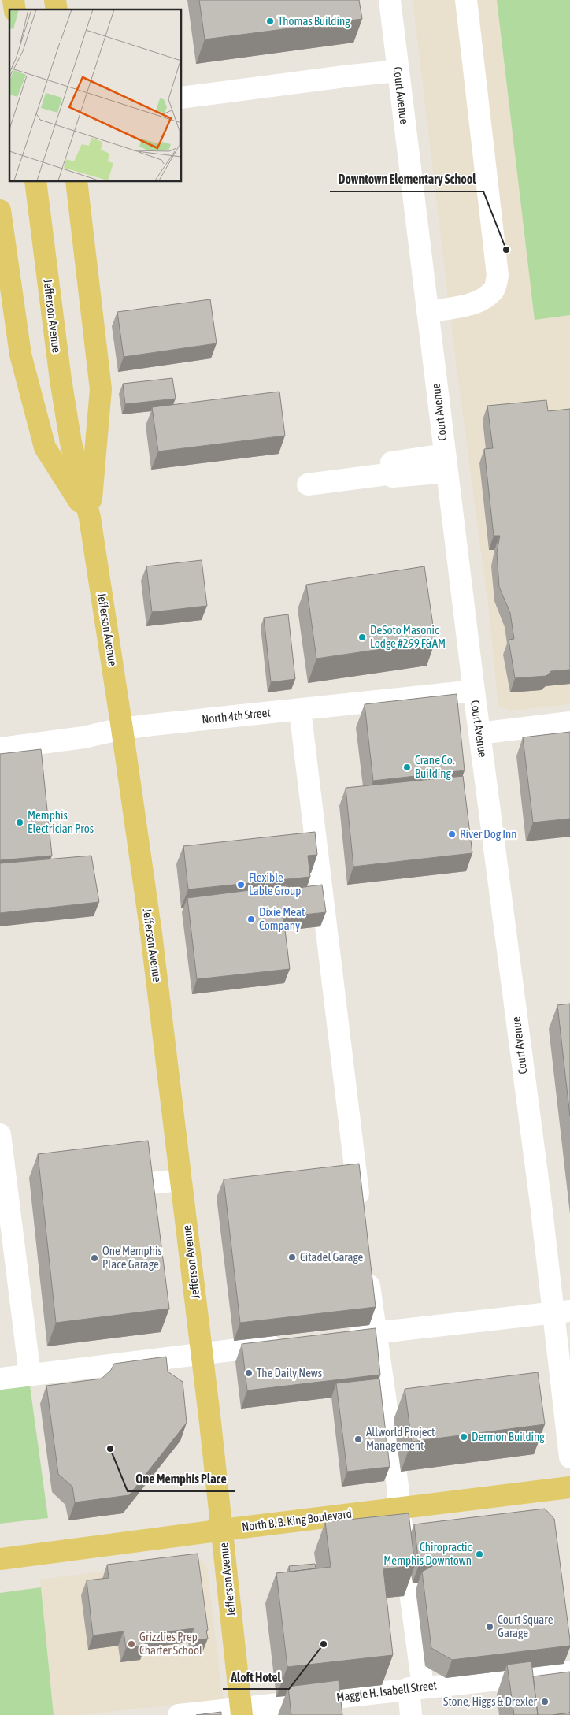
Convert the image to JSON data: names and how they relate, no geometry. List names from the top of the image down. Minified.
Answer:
{"streets":{"main road":["Jefferson Avenue","North B. B. King Boulevard"],"street":["Court Avenue","North 4th Street","Maggie H. Isabell Street"]},"crossings":[["Court Avenue","North 4th Street"],["Jefferson Avenue","North 4th Street"],["Jefferson Avenue","North B. B. King Boulevard"],["Jefferson Avenue","Maggie H. Isabell Street"]],"places":["Thomas Building","Downtown Elementary School","DeSoto Masonic Lodge #299 F&AM","Crane Co. Building","Memphis Electrician Pros","River Dog Inn","Flexible Lable Group","Dixie Meat Company","Citadel Garage","One Memphis Place Garage","The Daily News","Dermon Building","Allworld Project Management","One Memphis Place","Chiropractic Memphis Downtown","Court Square Garage","Grizzlies Prep Charter School","Aloft Hotel","Stone, Higgs & Drexler"]}
